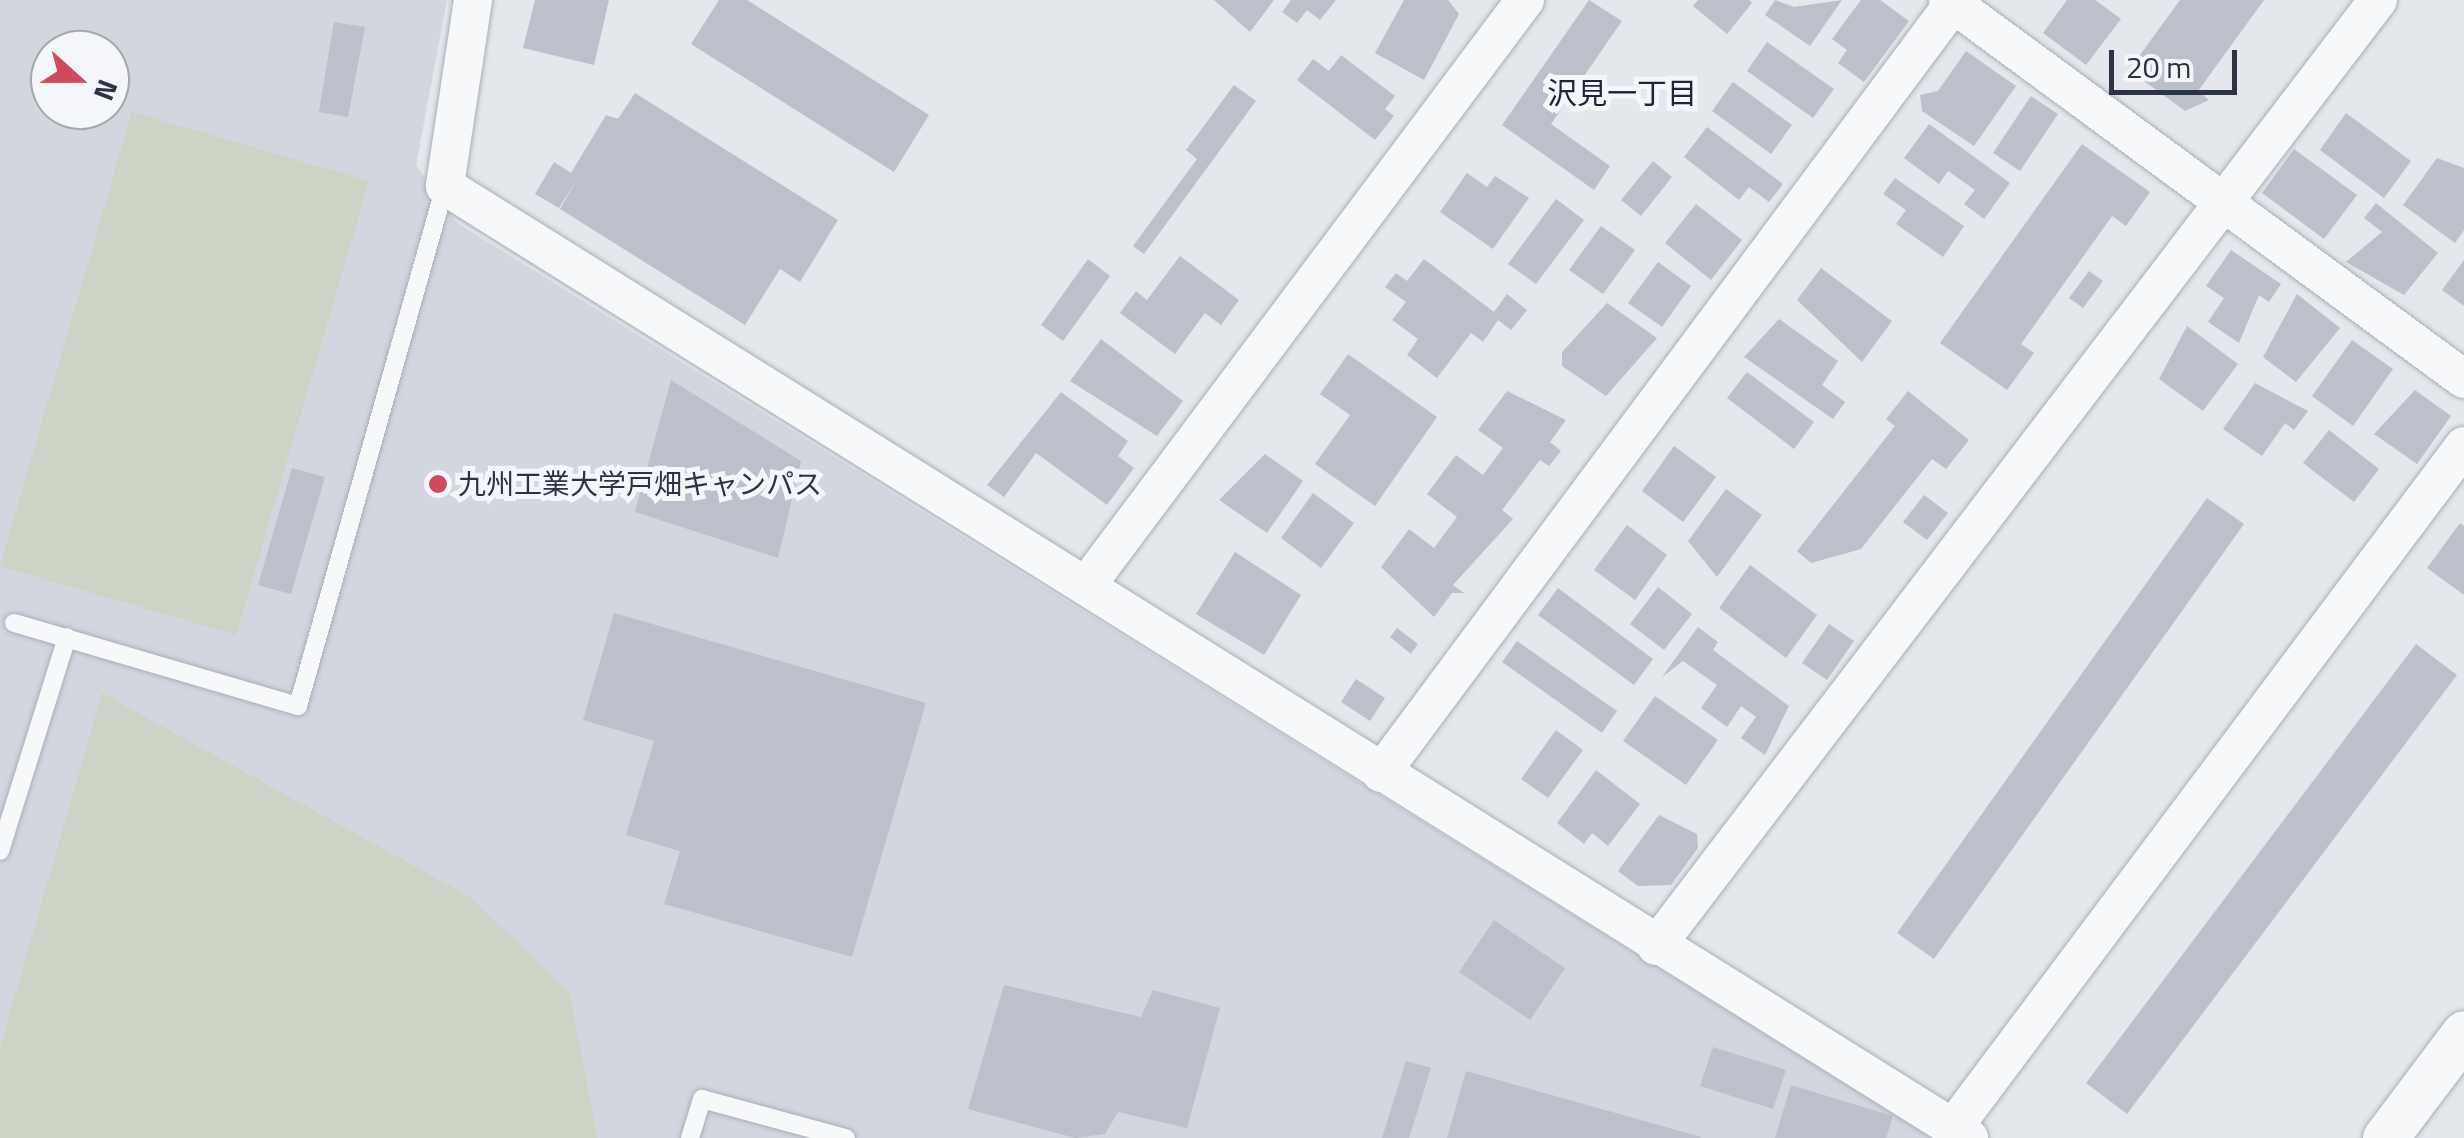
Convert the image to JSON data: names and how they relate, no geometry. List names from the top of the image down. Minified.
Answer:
{"districts":["沢見一丁目"],"places":["九州工業大学戸畑キャンパス"],"scale_bar":"20 m","north":"right"}
